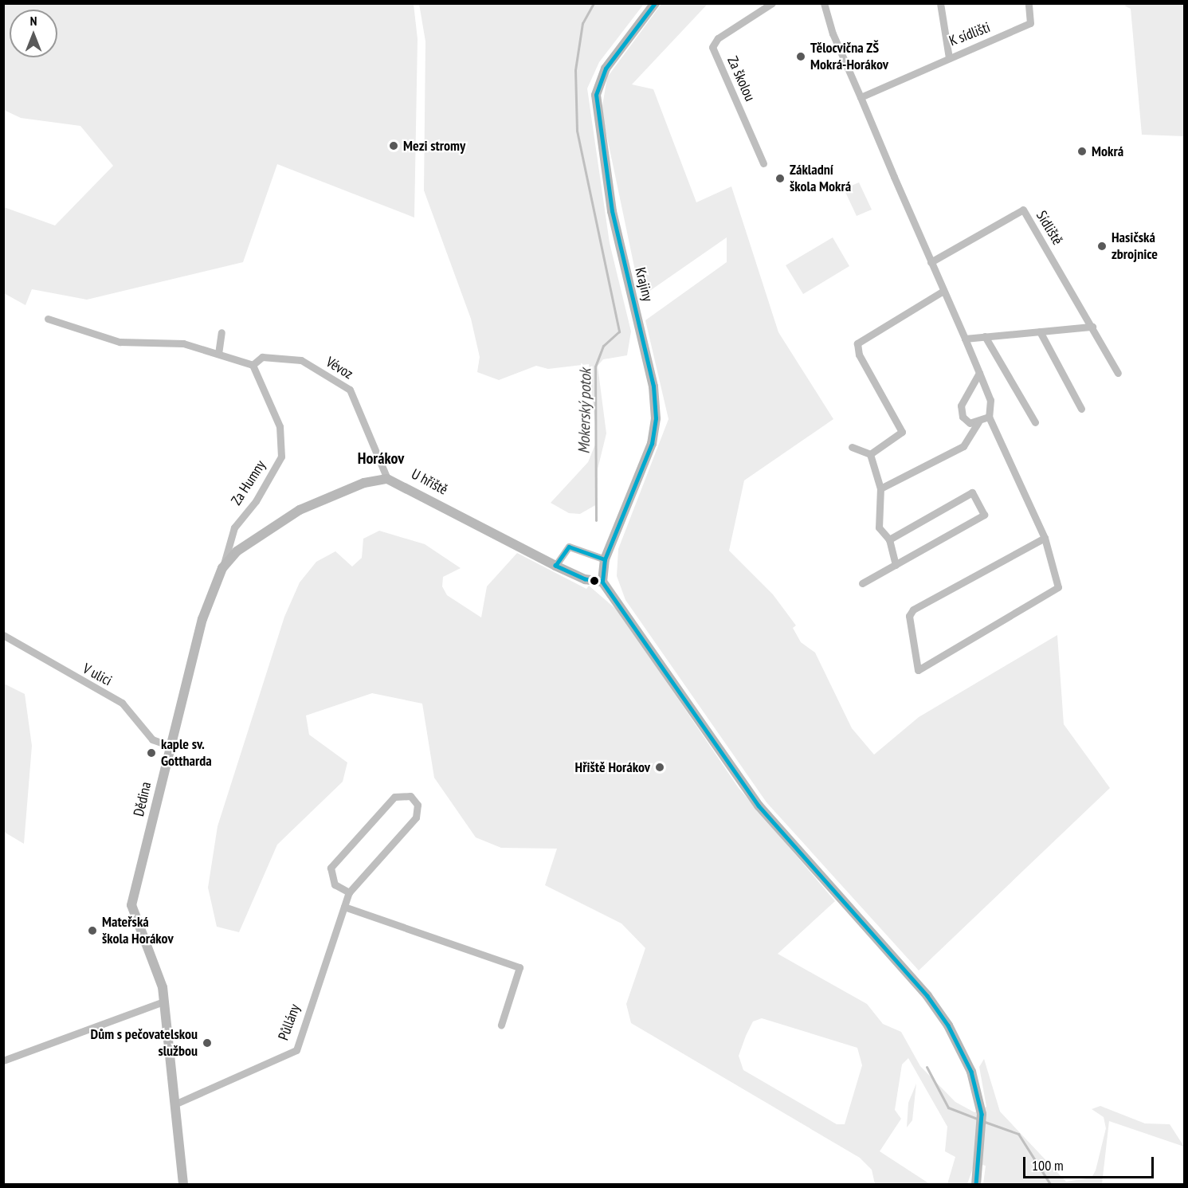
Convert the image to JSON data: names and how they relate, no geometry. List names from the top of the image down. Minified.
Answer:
{"streets":{"street":["K sídlišti","Za školou","Sídliště","Krajiny","Vévoz","U hřiště","Za Humny","V ulici","Dědina","Půllány"]},"crossings":[["Krajiny","U hřiště"],["Vévoz","U hřiště"],["Vévoz","Za Humny"],["U hřiště","Dědina"],["Za Humny","Dědina"],["V ulici","Dědina"]],"districts":["Horákov"],"water":["Mokerský potok"],"places":["Tělocvična ZŠ Mokrá-Horákov","Mezi stromy","Mokrá","Základní škola Mokrá","Hasičská zbrojnice","kaple sv. Gottharda","Hřiště Horákov","Mateřská škola Horákov","Dům s pečovatelskou službou"],"scale_bar":"100 m","north":"top"}
